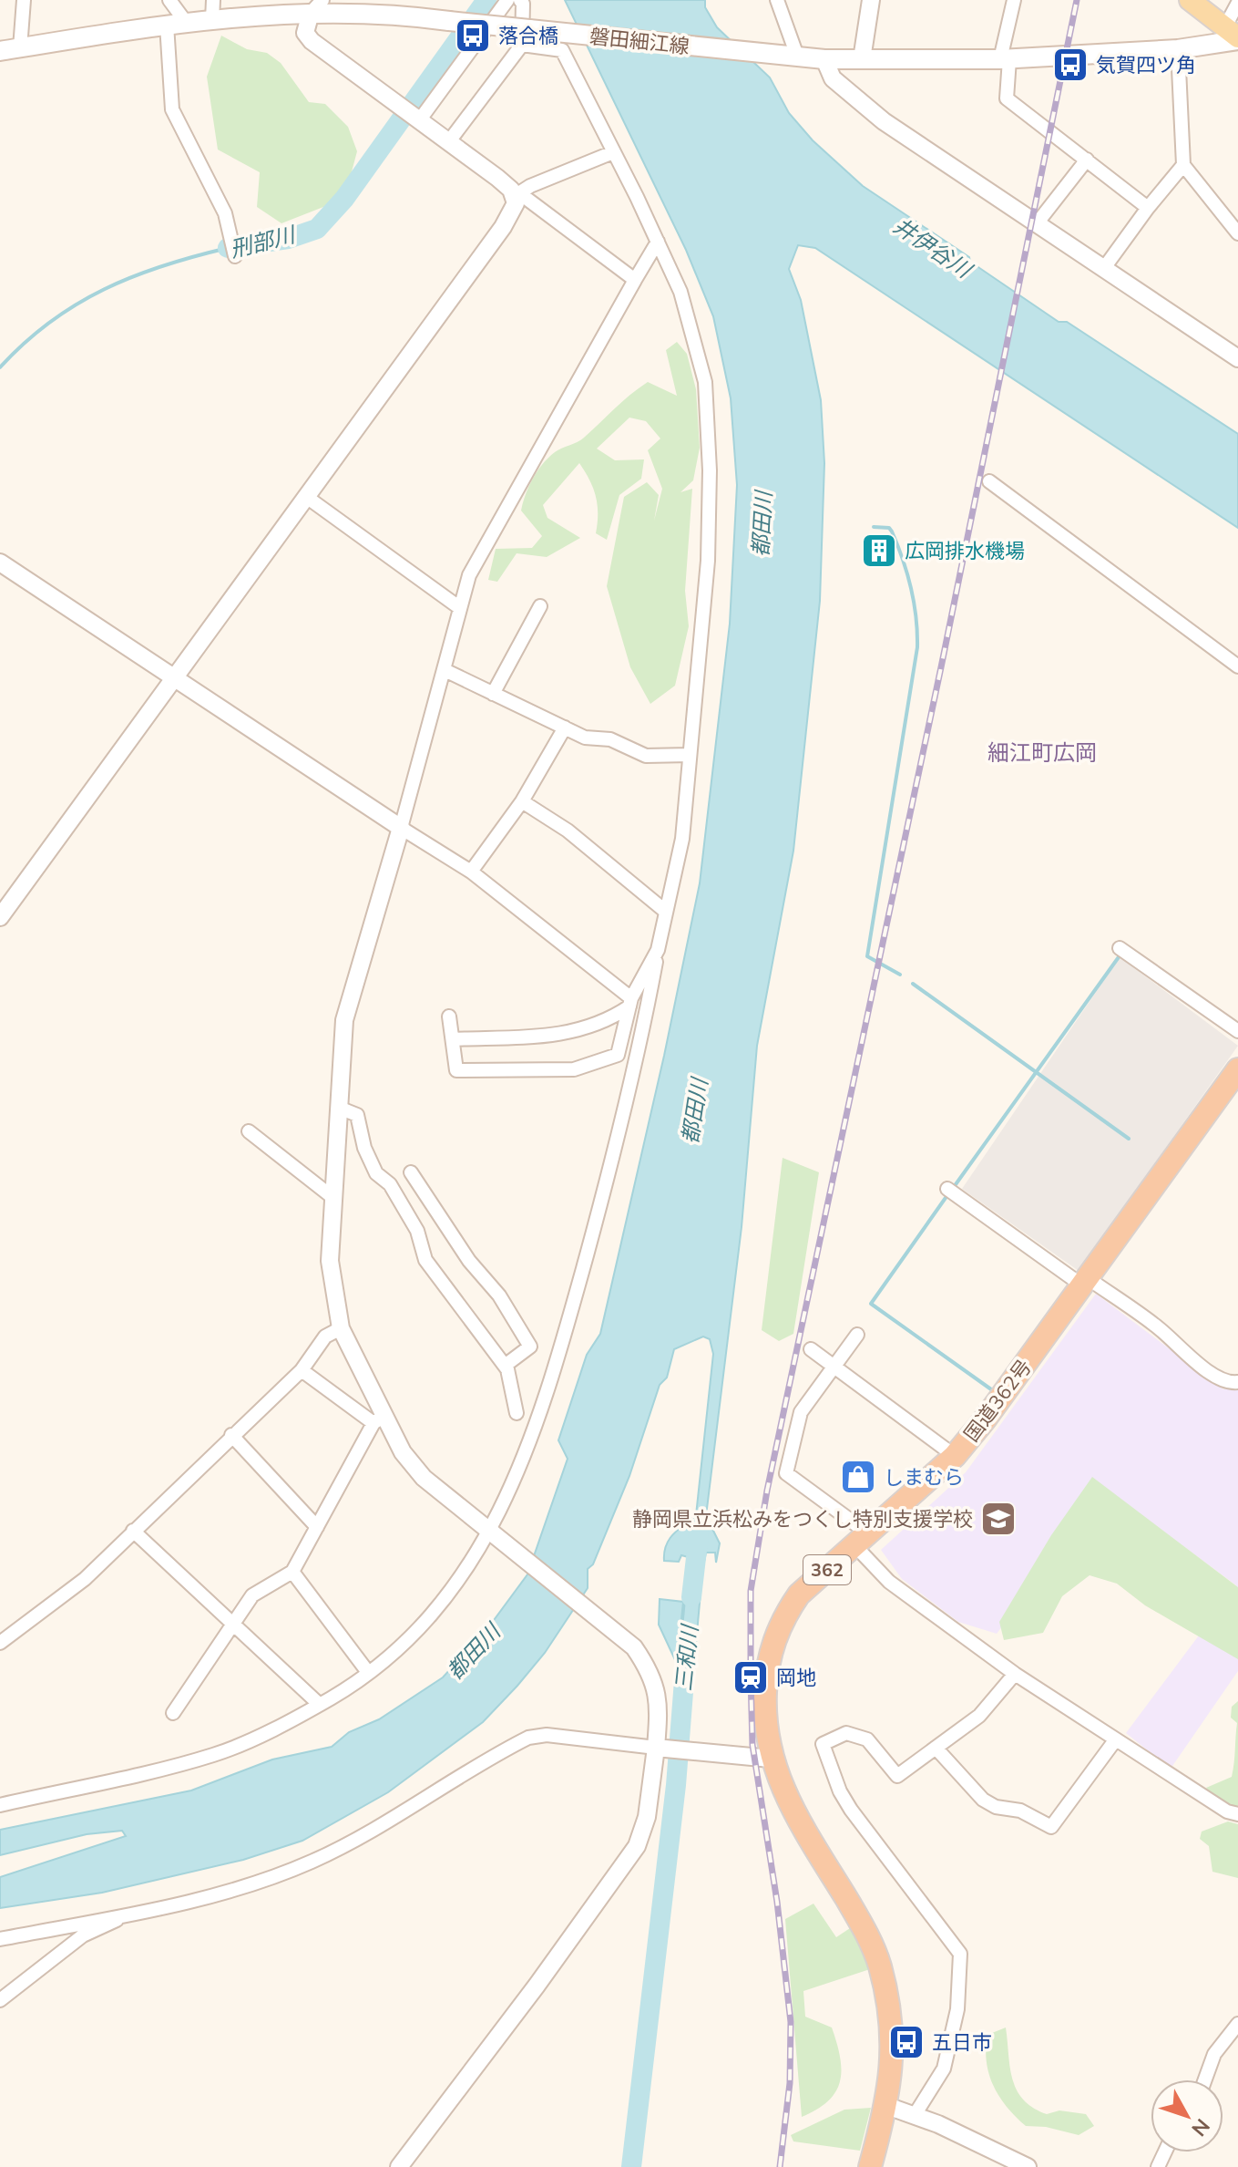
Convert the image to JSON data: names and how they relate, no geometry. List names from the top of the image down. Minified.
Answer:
{"streets":{"highway":["国道362号","362"],"main road":["磐田細江線"]},"districts":["細江町広岡"],"water":["刑部川","井伊谷川","都田川","三和川"],"places":{"bus stop":["落合橋","気賀四ツ角","五日市"],"building":["広岡排水機場"],"shop":["しまむら"],"school or university":["静岡県立浜松みをつくし特別支援学校"],"station":["岡地"]},"north":"bottom right"}
